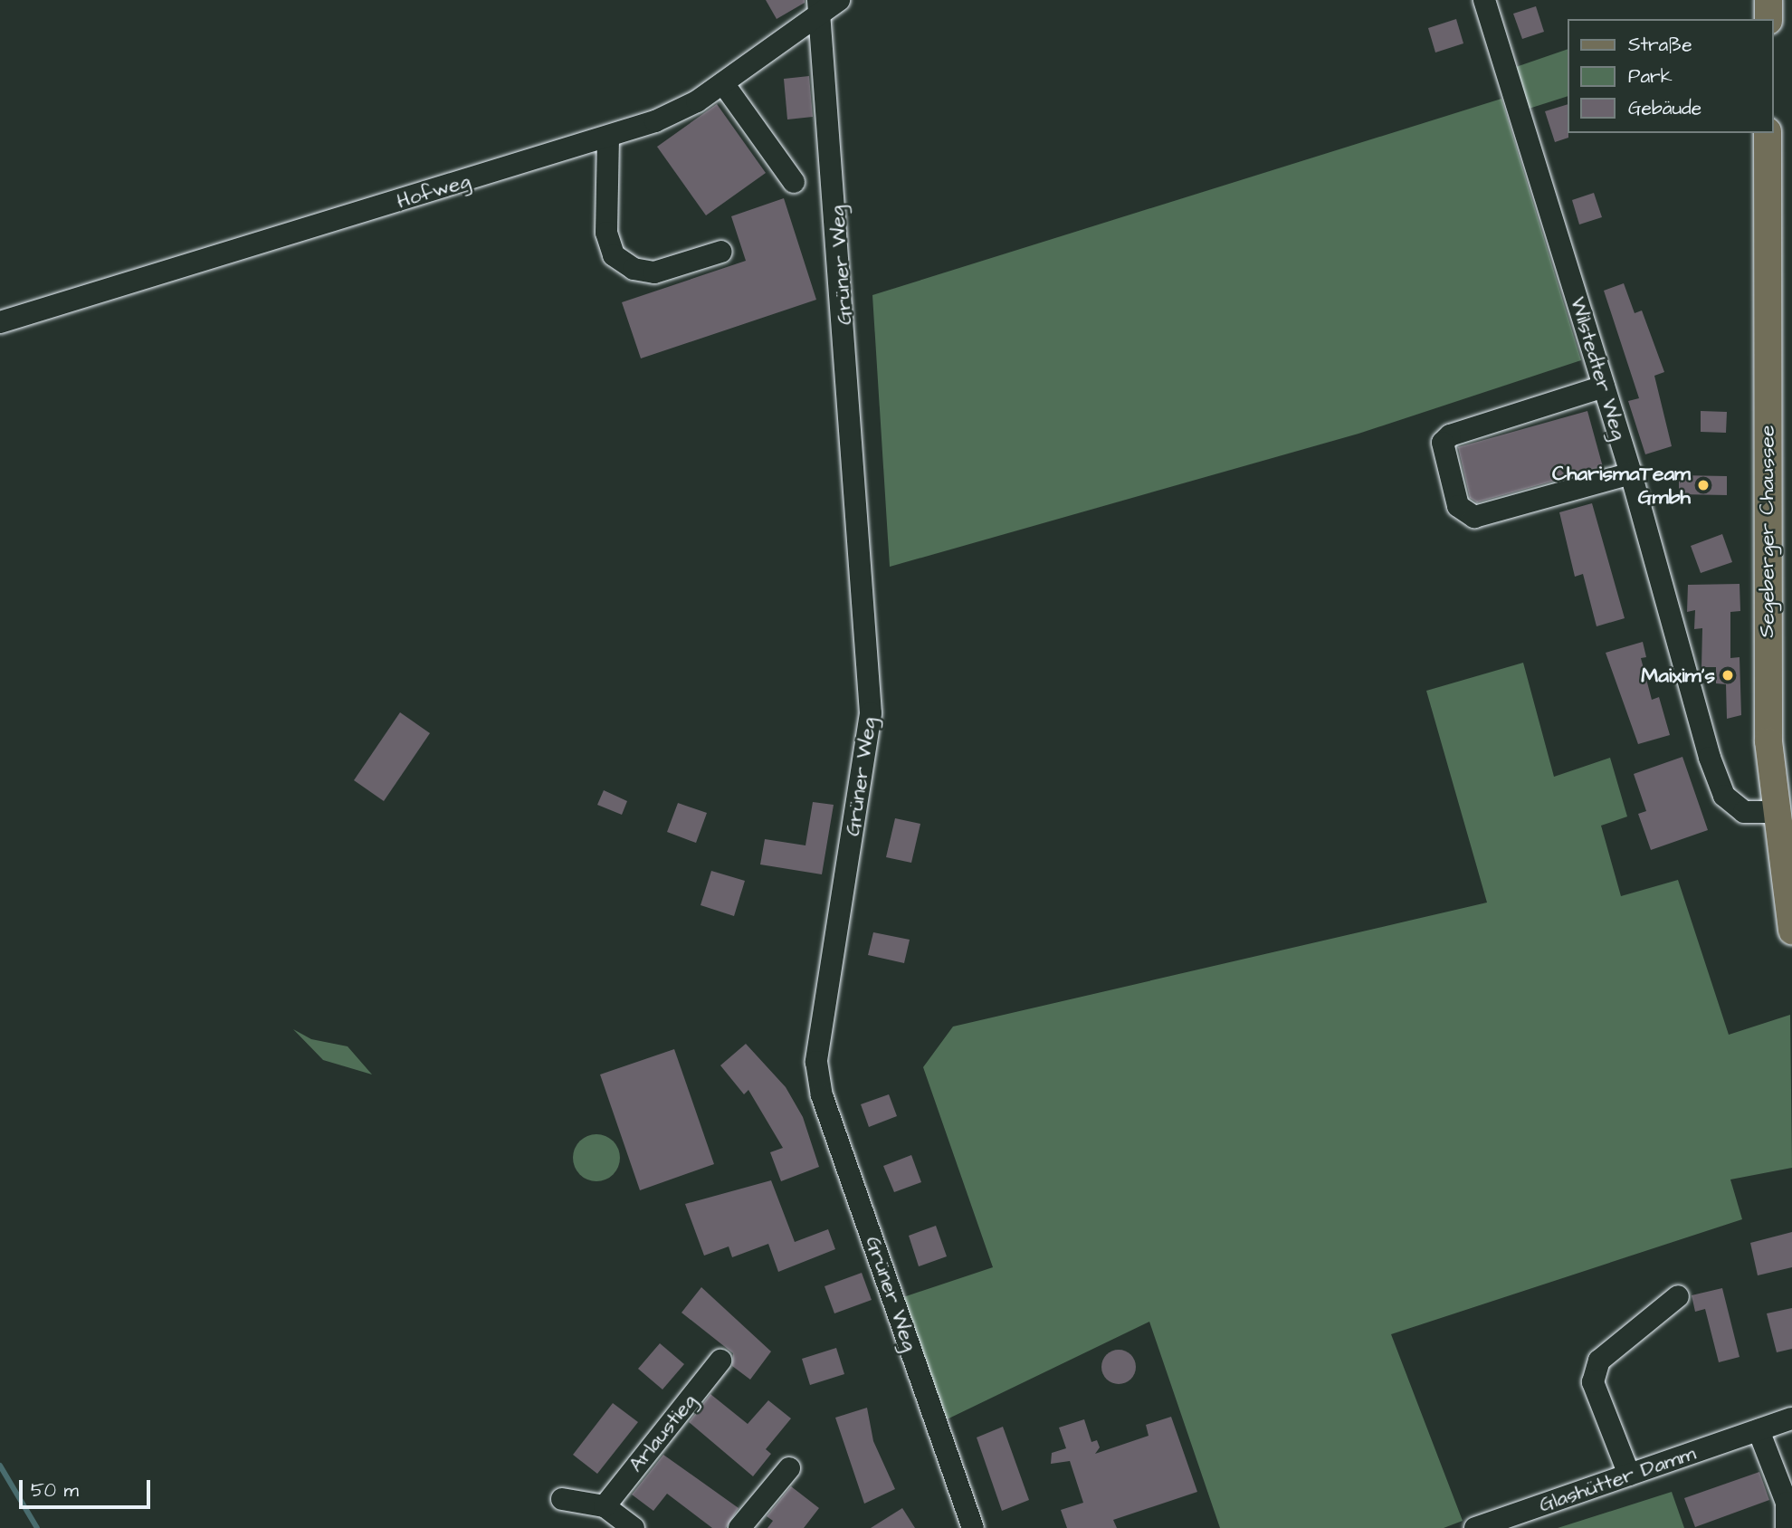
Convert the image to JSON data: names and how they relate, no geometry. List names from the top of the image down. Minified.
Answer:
{"streets":{"main road":["Segeberger Chaussee"],"street":["Hofweg","Grüner Weg","Wilstedter Weg","Arlaustieg","Glashütter Damm"]},"crossings":[["Hofweg","Grüner Weg"],["Wilstedter Weg","Segeberger Chaussee"]],"places":["CharismaTeam Gmbh","Maixim's"],"legend":["Straße","Park","Gebäude"],"scale_bar":"50 m"}
